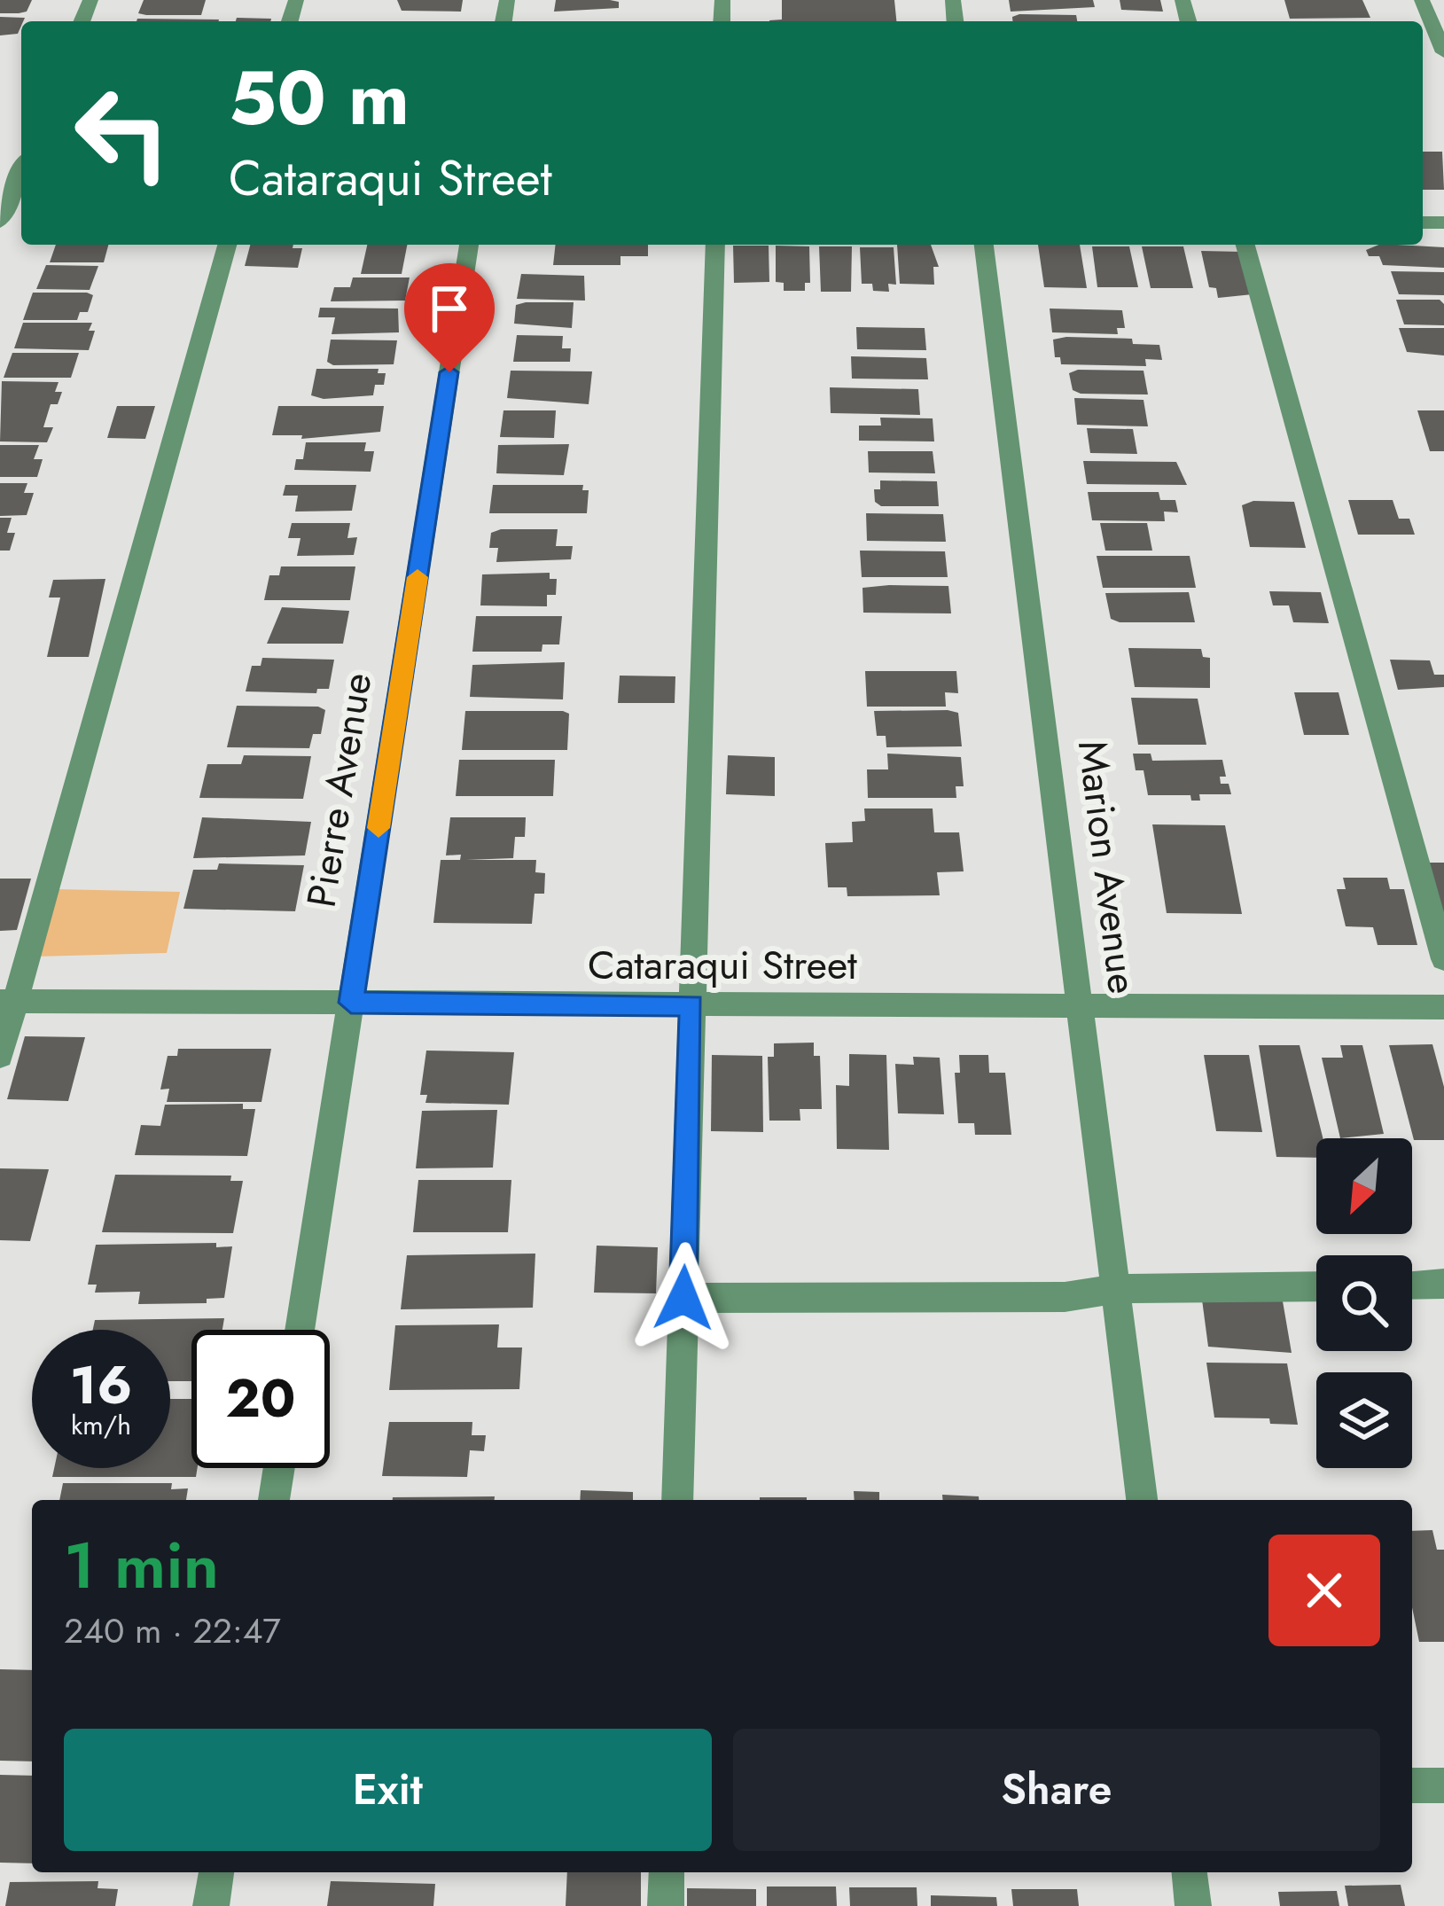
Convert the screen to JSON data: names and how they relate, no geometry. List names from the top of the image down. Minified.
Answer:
{"streets":{"street":["Pierre Avenue","Marion Avenue","Cataraqui Street"]},"crossings":[["Pierre Avenue","Cataraqui Street"],["Marion Avenue","Cataraqui Street"]],"north":"bottom left","page":{"turn":["50 m","Cataraqui Street"],"speed":"16 km/h","limit":"20","heading":["1 min","240 m · 22:47"],"buttons":["Exit","Share"]}}
